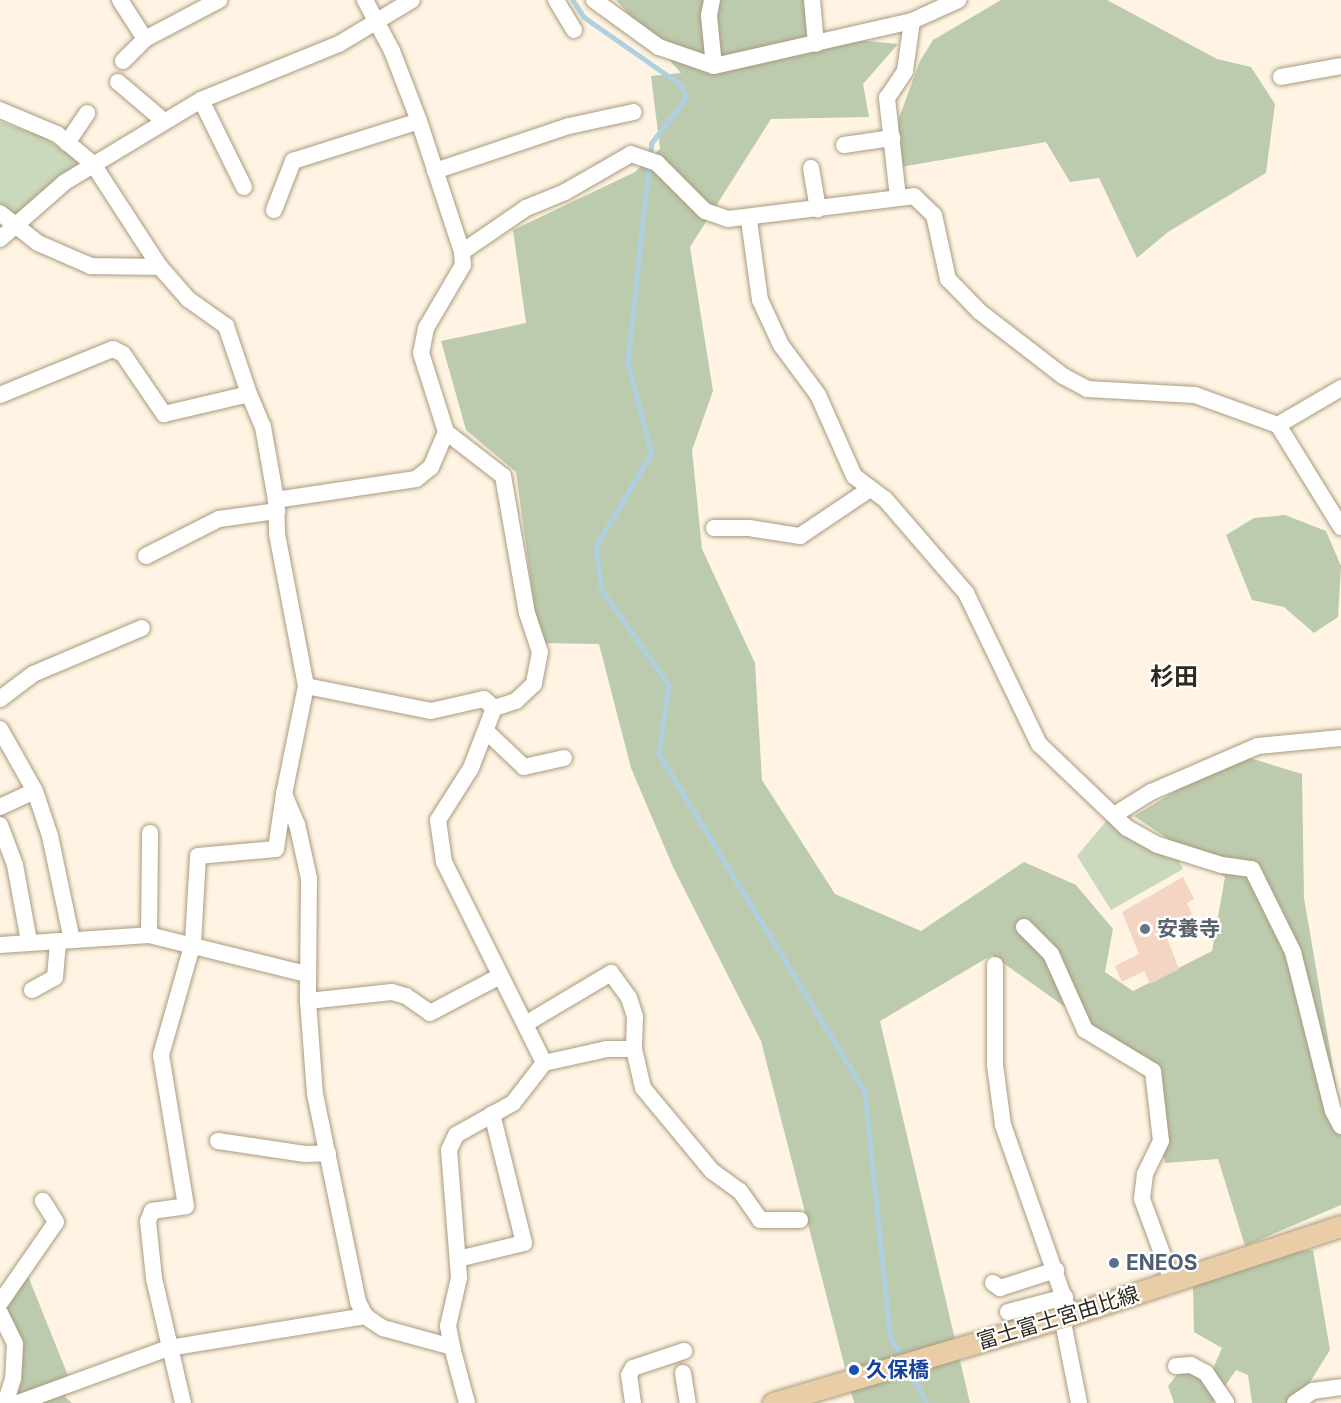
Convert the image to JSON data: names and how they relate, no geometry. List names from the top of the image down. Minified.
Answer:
{"streets":{"main road":["富士富士宮由比線"]},"districts":["杉田"],"places":["安養寺","ENEOS","久保橋"]}
